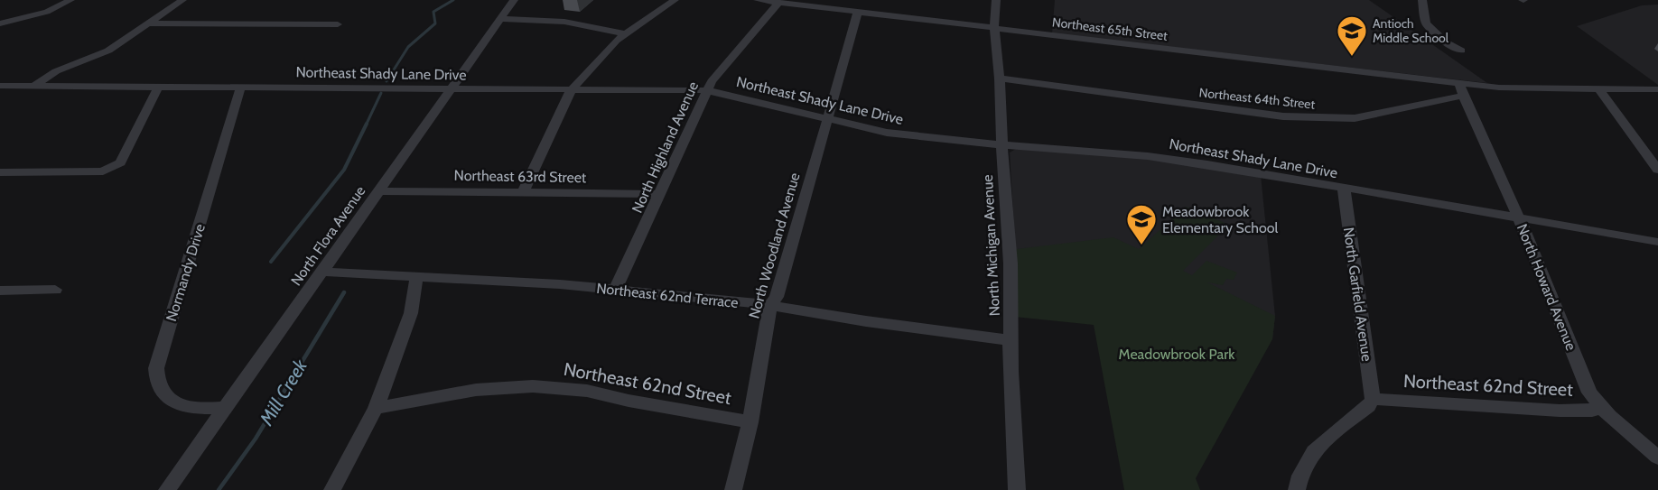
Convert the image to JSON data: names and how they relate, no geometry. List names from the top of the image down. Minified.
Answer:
{"streets":{"street":["Northeast 65th Street","Northeast Shady Lane Drive","Northeast 64th Street","North Highland Avenue","Northeast 63rd Street","North Flora Avenue","North Woodland Avenue","North Michigan Avenue","Normandy Drive","North Howard Avenue","North Garfield Avenue","Northeast 62nd Terrace","Northeast 62nd Street"]},"crossings":[["Northeast 65th Street","Northeast 64th Street"],["Northeast 65th Street","North Highland Avenue"],["Northeast 65th Street","North Woodland Avenue"],["Northeast 65th Street","North Michigan Avenue"],["Northeast 65th Street","North Howard Avenue"],["Northeast Shady Lane Drive","North Highland Avenue"],["Northeast Shady Lane Drive","North Flora Avenue"],["Northeast Shady Lane Drive","North Woodland Avenue"],["Northeast Shady Lane Drive","North Michigan Avenue"],["Northeast Shady Lane Drive","Normandy Drive"],["Northeast Shady Lane Drive","North Howard Avenue"],["Northeast Shady Lane Drive","North Garfield Avenue"],["Northeast 64th Street","North Michigan Avenue"],["Northeast 64th Street","North Howard Avenue"],["North Highland Avenue","Northeast 63rd Street"],["North Highland Avenue","Northeast 62nd Terrace"],["Northeast 63rd Street","North Flora Avenue"],["North Flora Avenue","Normandy Drive"],["North Flora Avenue","Northeast 62nd Terrace"],["North Woodland Avenue","Northeast 62nd Terrace"],["North Woodland Avenue","Northeast 62nd Street"],["North Michigan Avenue","Northeast 62nd Terrace"],["North Howard Avenue","Northeast 62nd Street"],["North Garfield Avenue","Northeast 62nd Street"]],"water":["Mill Creek"],"parks":["Meadowbrook Park"],"places":{"school or university":["Antioch Middle School","Meadowbrook Elementary School"]}}
